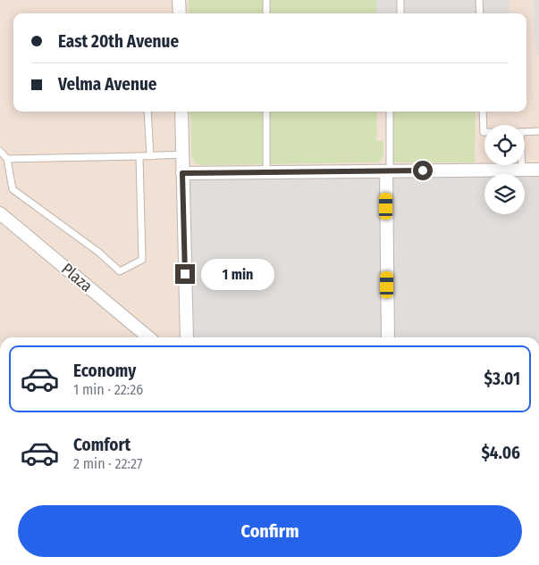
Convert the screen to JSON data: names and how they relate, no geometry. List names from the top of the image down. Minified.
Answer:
{"streets":{"street":["Plaza"]},"page":{"banner":["East 20th Avenue","Velma Avenue"],"bubble":"1 min","list":[{"name":"Economy","note":"1 min · 22:26","value":"$3.01"},{"name":"Comfort","note":"2 min · 22:27","value":"$4.06"}],"buttons":"Confirm"}}
